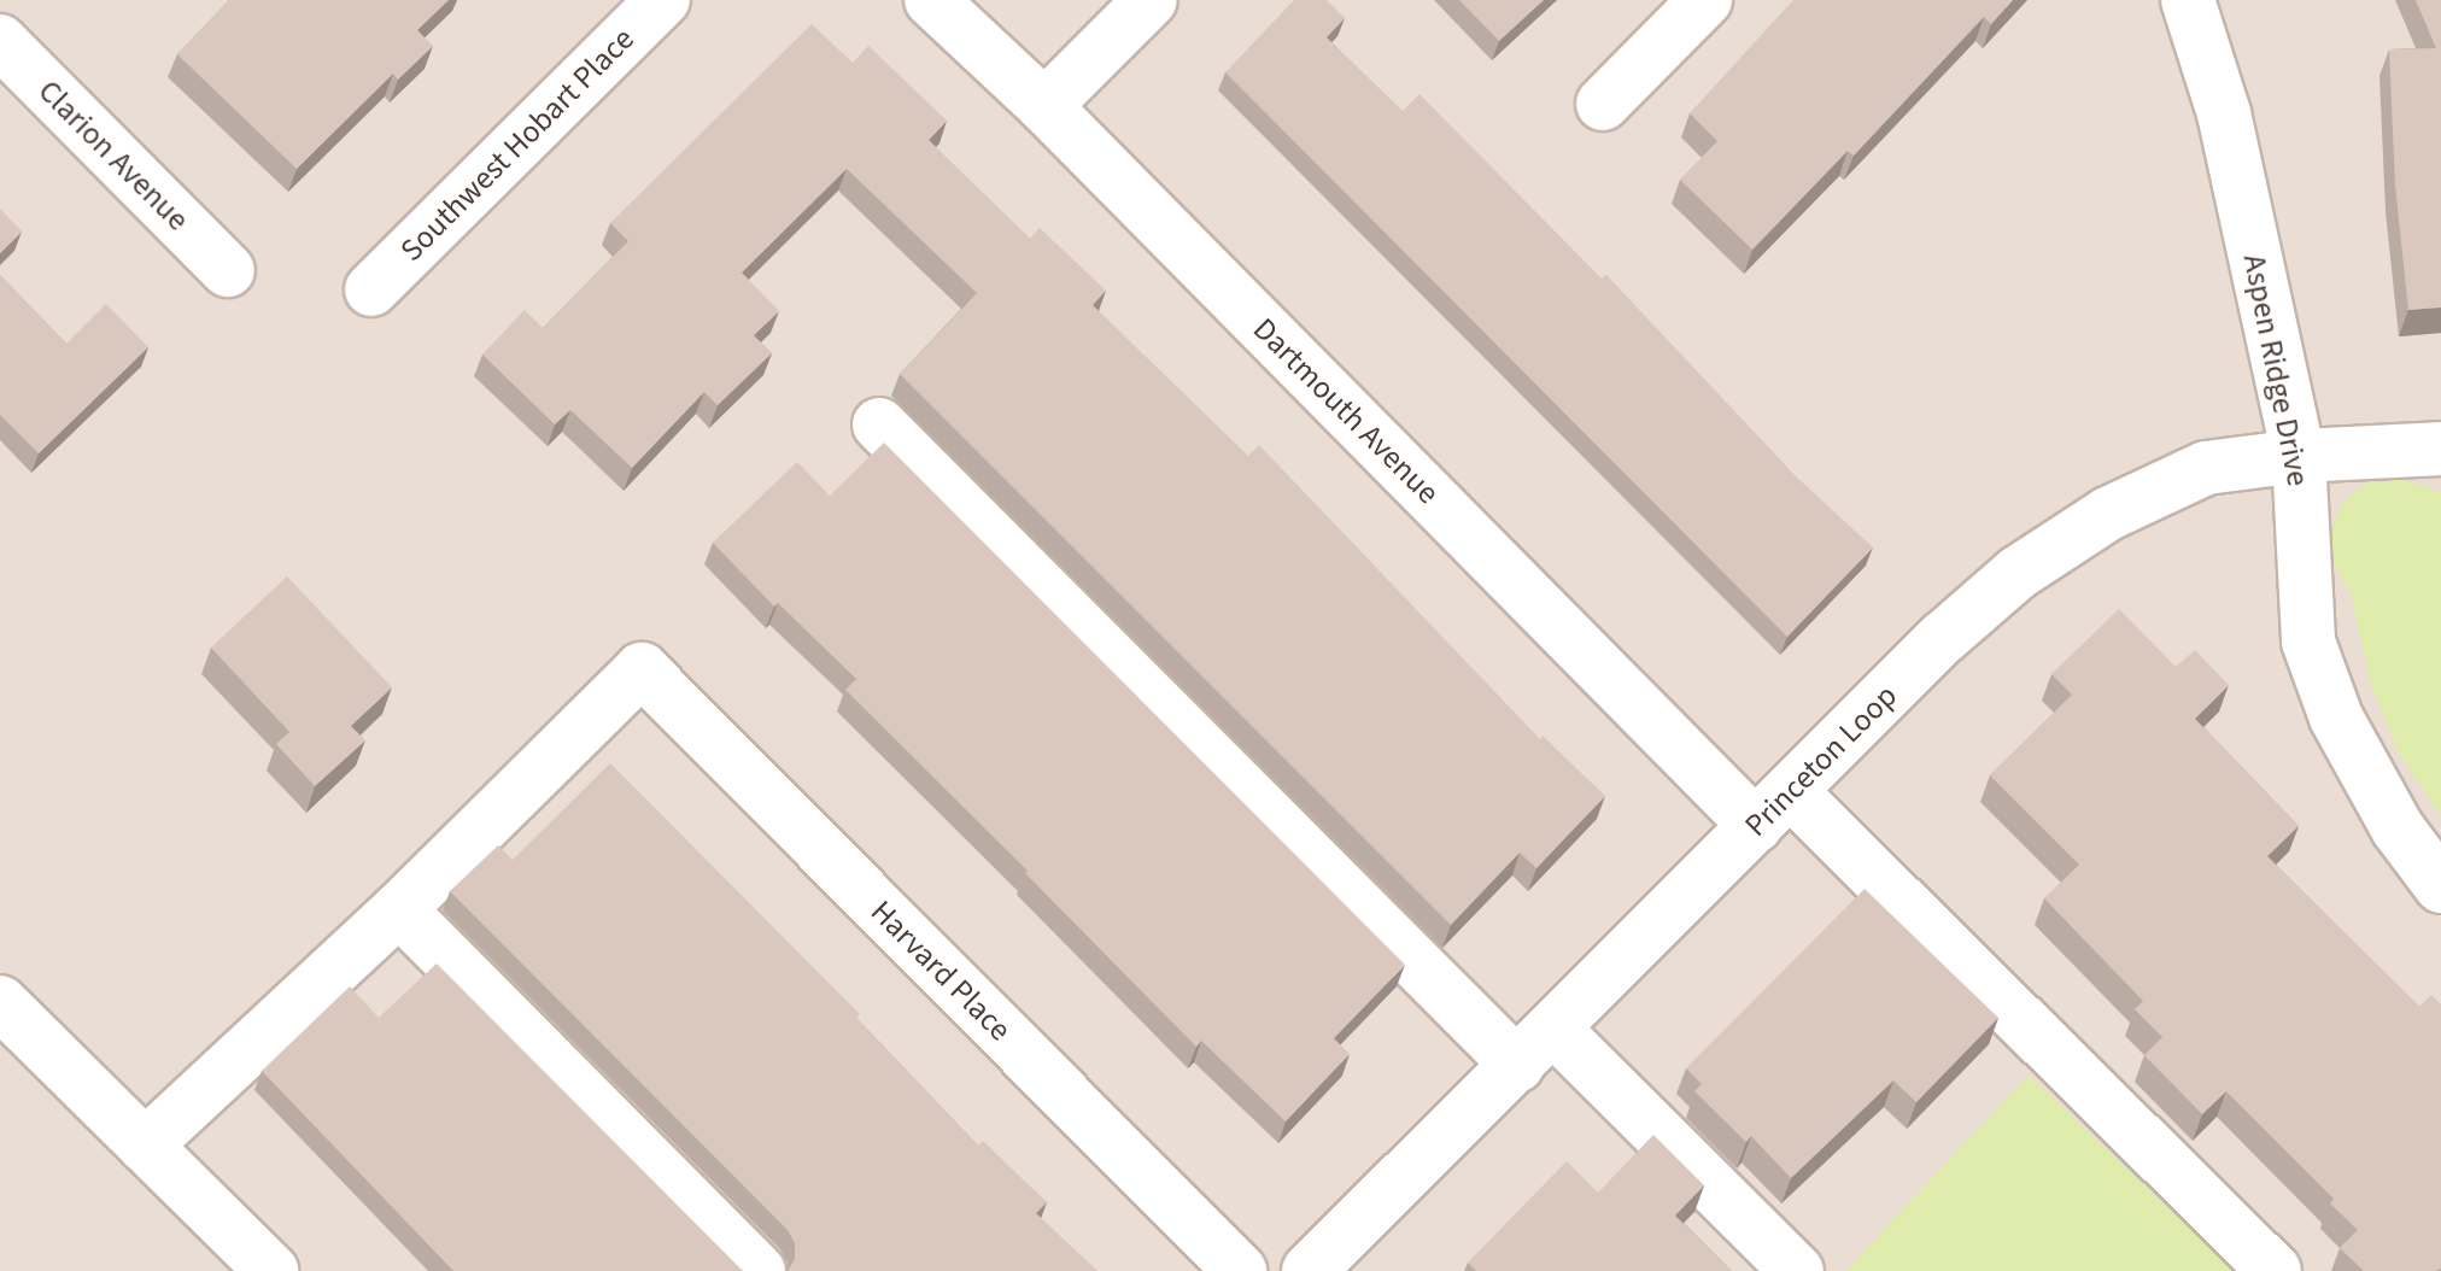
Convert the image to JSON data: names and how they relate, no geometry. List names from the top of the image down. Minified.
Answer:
{"streets":{"street":["Southwest Hobart Place","Clarion Avenue","Aspen Ridge Drive","Dartmouth Avenue","Princeton Loop","Harvard Place"]},"crossings":[["Aspen Ridge Drive","Princeton Loop"],["Dartmouth Avenue","Princeton Loop"]]}
